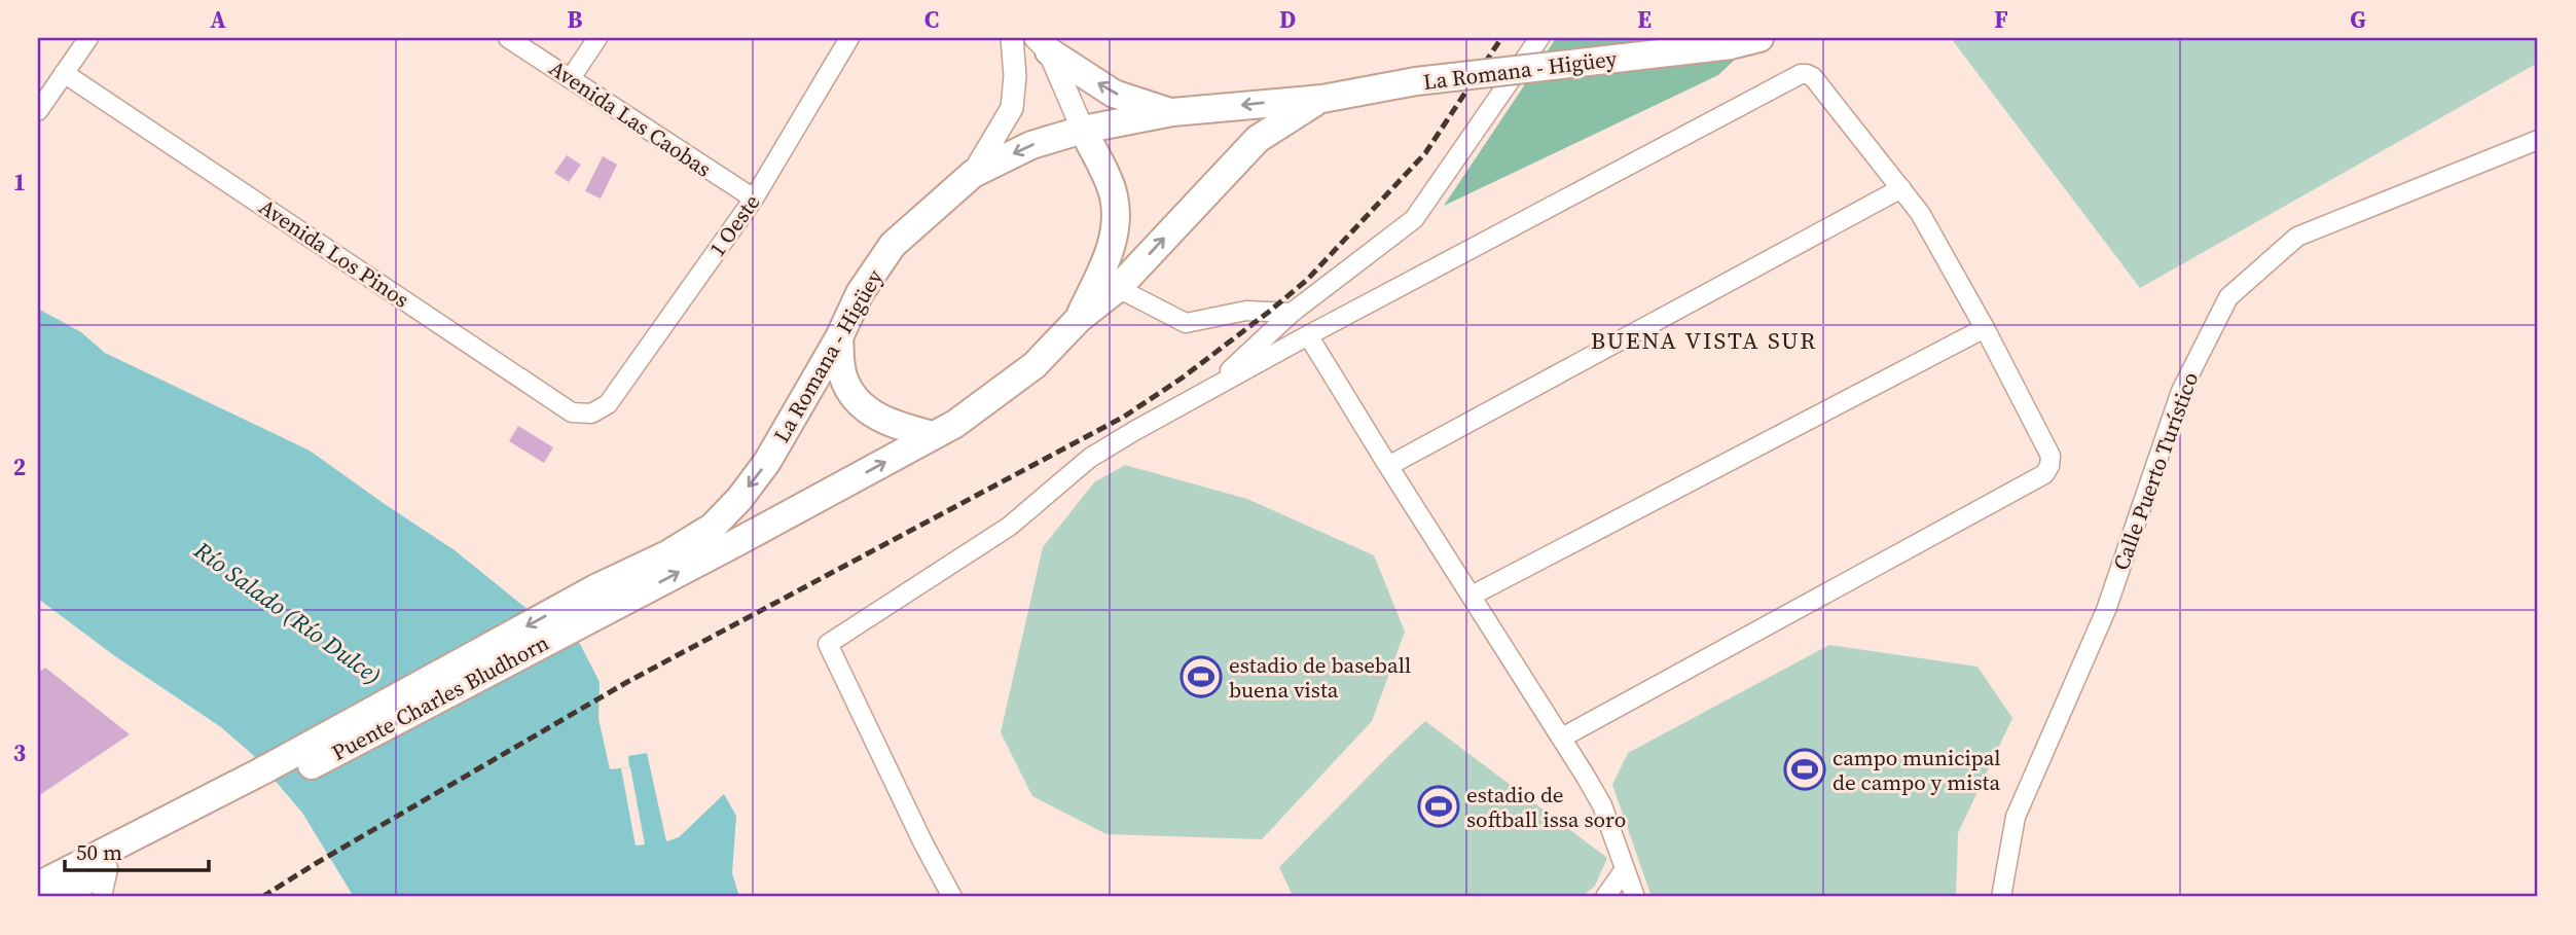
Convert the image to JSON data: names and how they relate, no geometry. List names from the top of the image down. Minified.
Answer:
{"streets":{"main road":["La Romana - Higüey","Puente Charles Bludhorn"],"street":["Avenida Las Caobas","1 Oeste","Avenida Los Pinos","Calle Puerto Turístico"]},"crossings":[["La Romana - Higüey","Puente Charles Bludhorn"],["Avenida Las Caobas","1 Oeste"],["1 Oeste","Avenida Los Pinos"]],"districts":["BUENA VISTA SUR"],"water":["Río Salado (Río Dulce)"],"places":{"sports":["estadio de baseball buena vista","campo municipal de campo y mista","estadio de softball issa soro"]},"scale_bar":"50 m","grid":{"columns":["A","B","C","D","E","F","G"],"rows":["1","2","3"]}}
